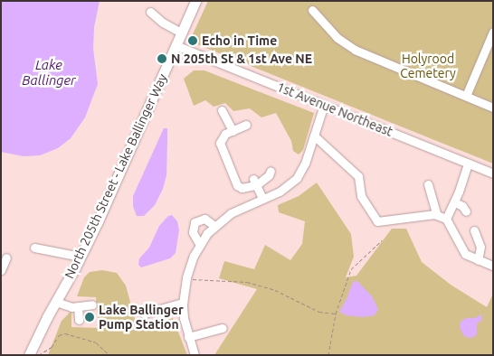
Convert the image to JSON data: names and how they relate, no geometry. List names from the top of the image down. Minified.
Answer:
{"streets":{"main road":["North 205th Street - Lake Ballinger Way"],"street":["1st Avenue Northeast"]},"crossings":[["1st Avenue Northeast","North 205th Street - Lake Ballinger Way"]],"water":["Lake Ballinger"],"parks":["Holyrood Cemetery"],"places":["Echo in Time","N 205th St & 1st Ave NE","Lake Ballinger Pump Station"]}
